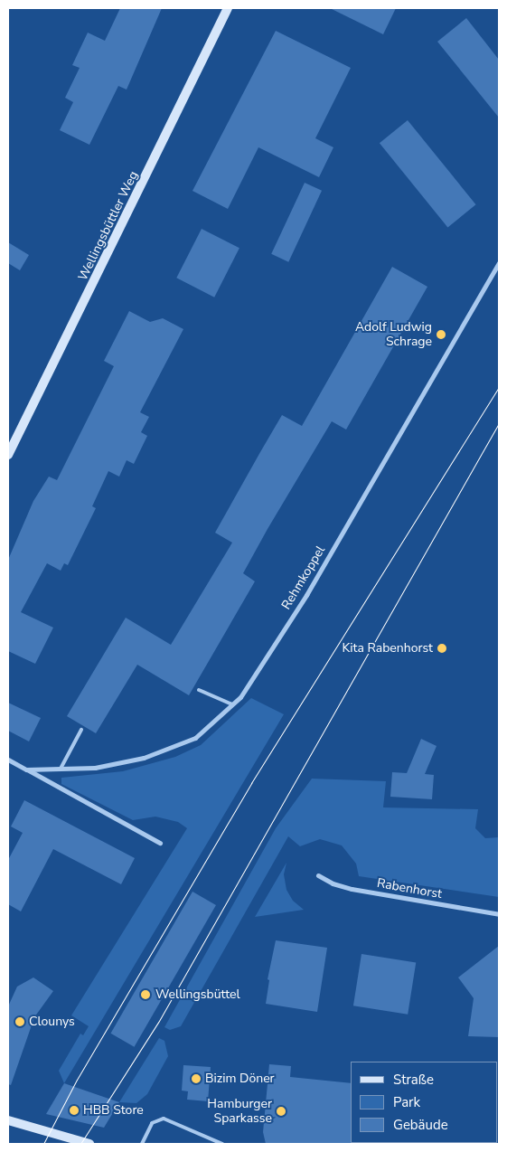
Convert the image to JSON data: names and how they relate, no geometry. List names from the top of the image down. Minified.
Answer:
{"streets":{"main road":["Wellingsbüttler Weg"],"street":["Rehmkoppel","Rabenhorst"]},"places":["Adolf Ludwig Schrage","Kita Rabenhorst","Wellingsbüttel","Clounys","Bizim Döner","HBB Store","Hamburger Sparkasse"],"legend":["Straße","Park","Gebäude"]}
